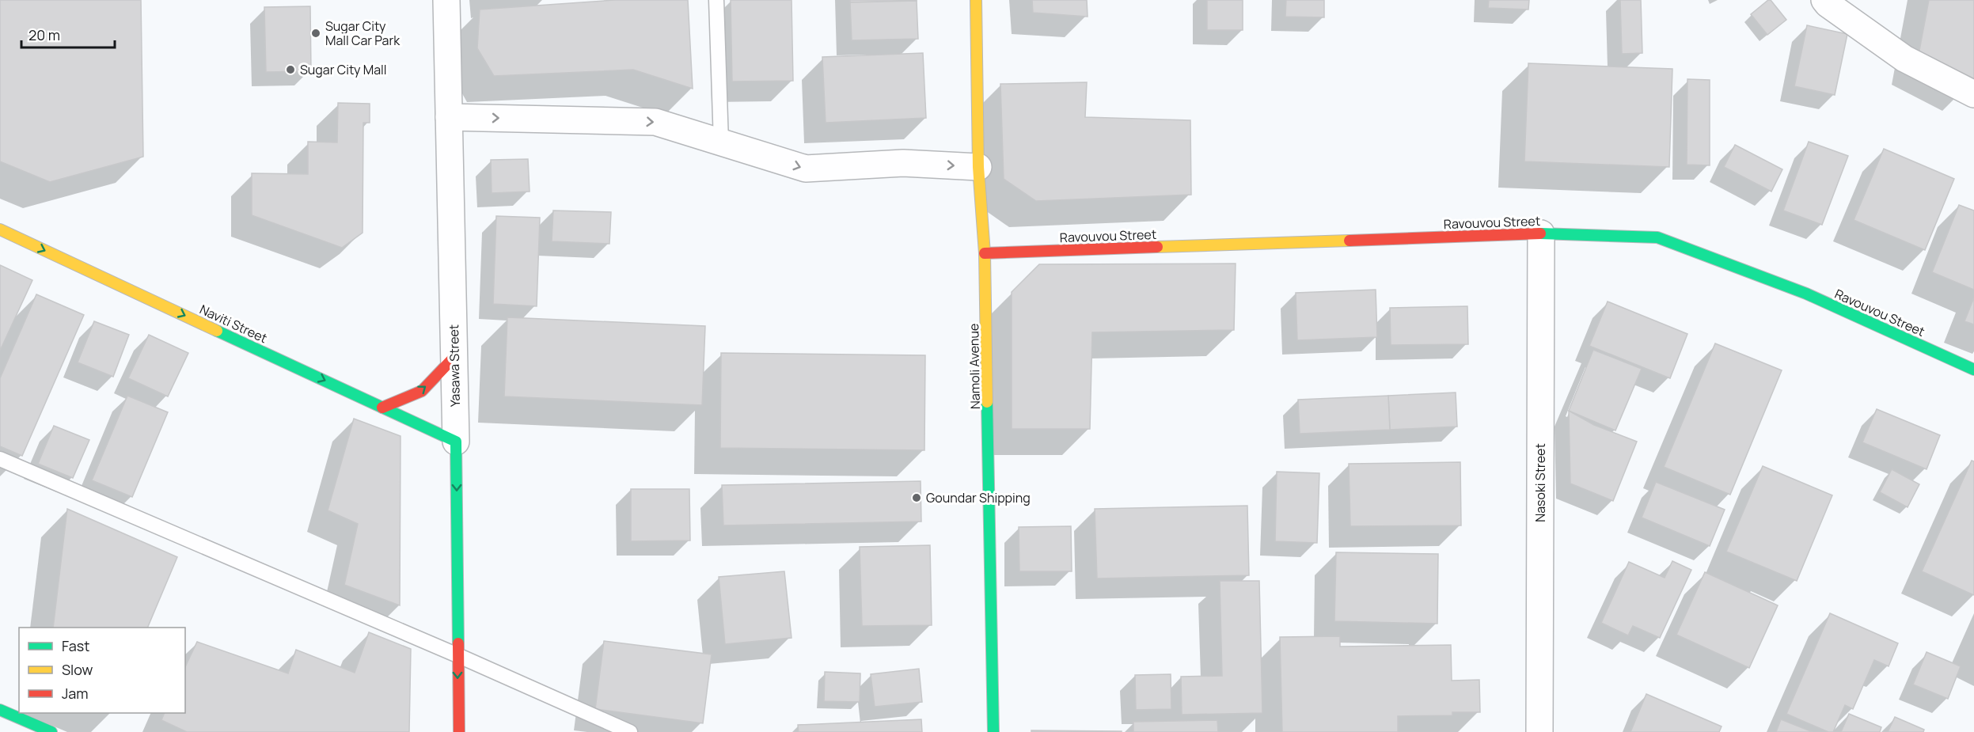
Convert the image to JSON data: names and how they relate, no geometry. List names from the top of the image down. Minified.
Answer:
{"streets":{"main road":["Ravouvou Street","Naviti Street","Yasawa Street","Namoli Avenue"],"street":["Nasoki Street"]},"crossings":[["Ravouvou Street","Namoli Avenue"],["Ravouvou Street","Nasoki Street"],["Naviti Street","Yasawa Street"]],"one_way":["Naviti Street","Yasawa Street"],"places":["Sugar City Mall Car Park","Sugar City Mall","Goundar Shipping"],"legend":["Fast","Slow","Jam"],"scale_bar":"20 m"}
